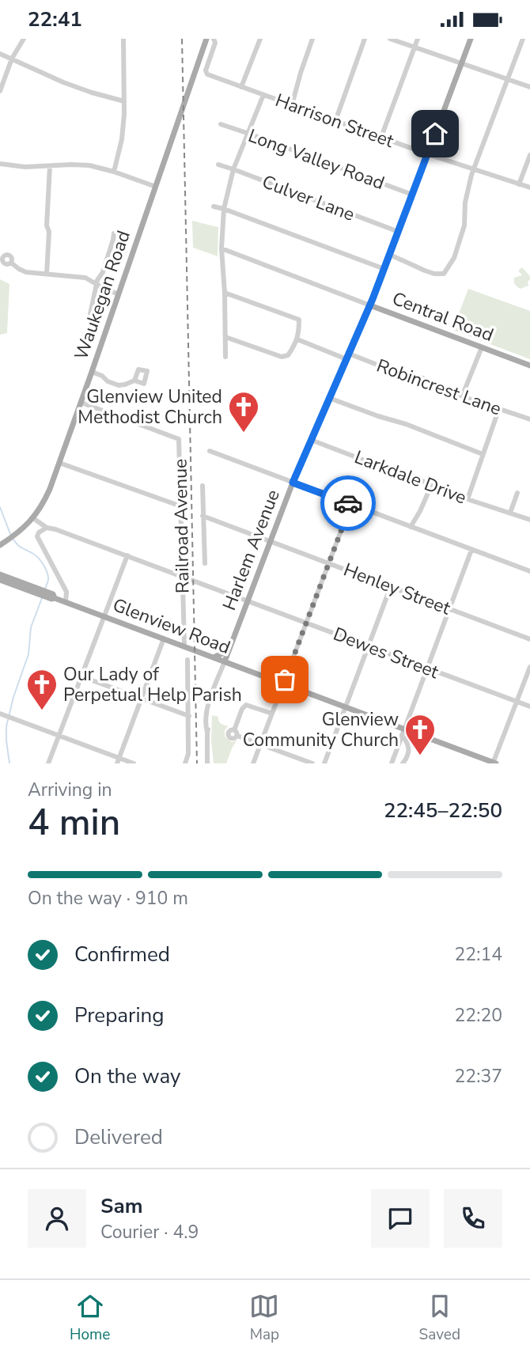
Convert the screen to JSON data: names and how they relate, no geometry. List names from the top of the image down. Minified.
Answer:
{"streets":{"main road":["Waukegan Road","Central Road","Harlem Avenue","Glenview Road"],"street":["Harrison Street","Long Valley Road","Culver Lane","Robincrest Lane","Larkdale Drive","Railroad Avenue","Henley Street","Dewes Street"]},"crossings":[["Harrison Street","Harlem Avenue"],["Long Valley Road","Harlem Avenue"],["Culver Lane","Harlem Avenue"],["Waukegan Road","Railroad Avenue"],["Waukegan Road","Dewes Street"],["Central Road","Harlem Avenue"],["Robincrest Lane","Harlem Avenue"],["Larkdale Drive","Harlem Avenue"],["Railroad Avenue","Glenview Road"],["Railroad Avenue","Dewes Street"],["Harlem Avenue","Henley Street"],["Harlem Avenue","Glenview Road"],["Harlem Avenue","Dewes Street"]],"places":{"church":["Glenview United Methodist Church","Our Lady of Perpetual Help Parish","Glenview Community Church"]},"page":{"status":"22:41","heading":["4 min","Arriving in","22:45–22:50"],"panel":["Sam","Courier · 4.9"],"bar":"On the way · 910 m","list":[["Confirmed","22:14"],["Preparing","22:20"],["On the way","22:37"],"Delivered"],"tabs":["Home","Map","Saved"]}}
